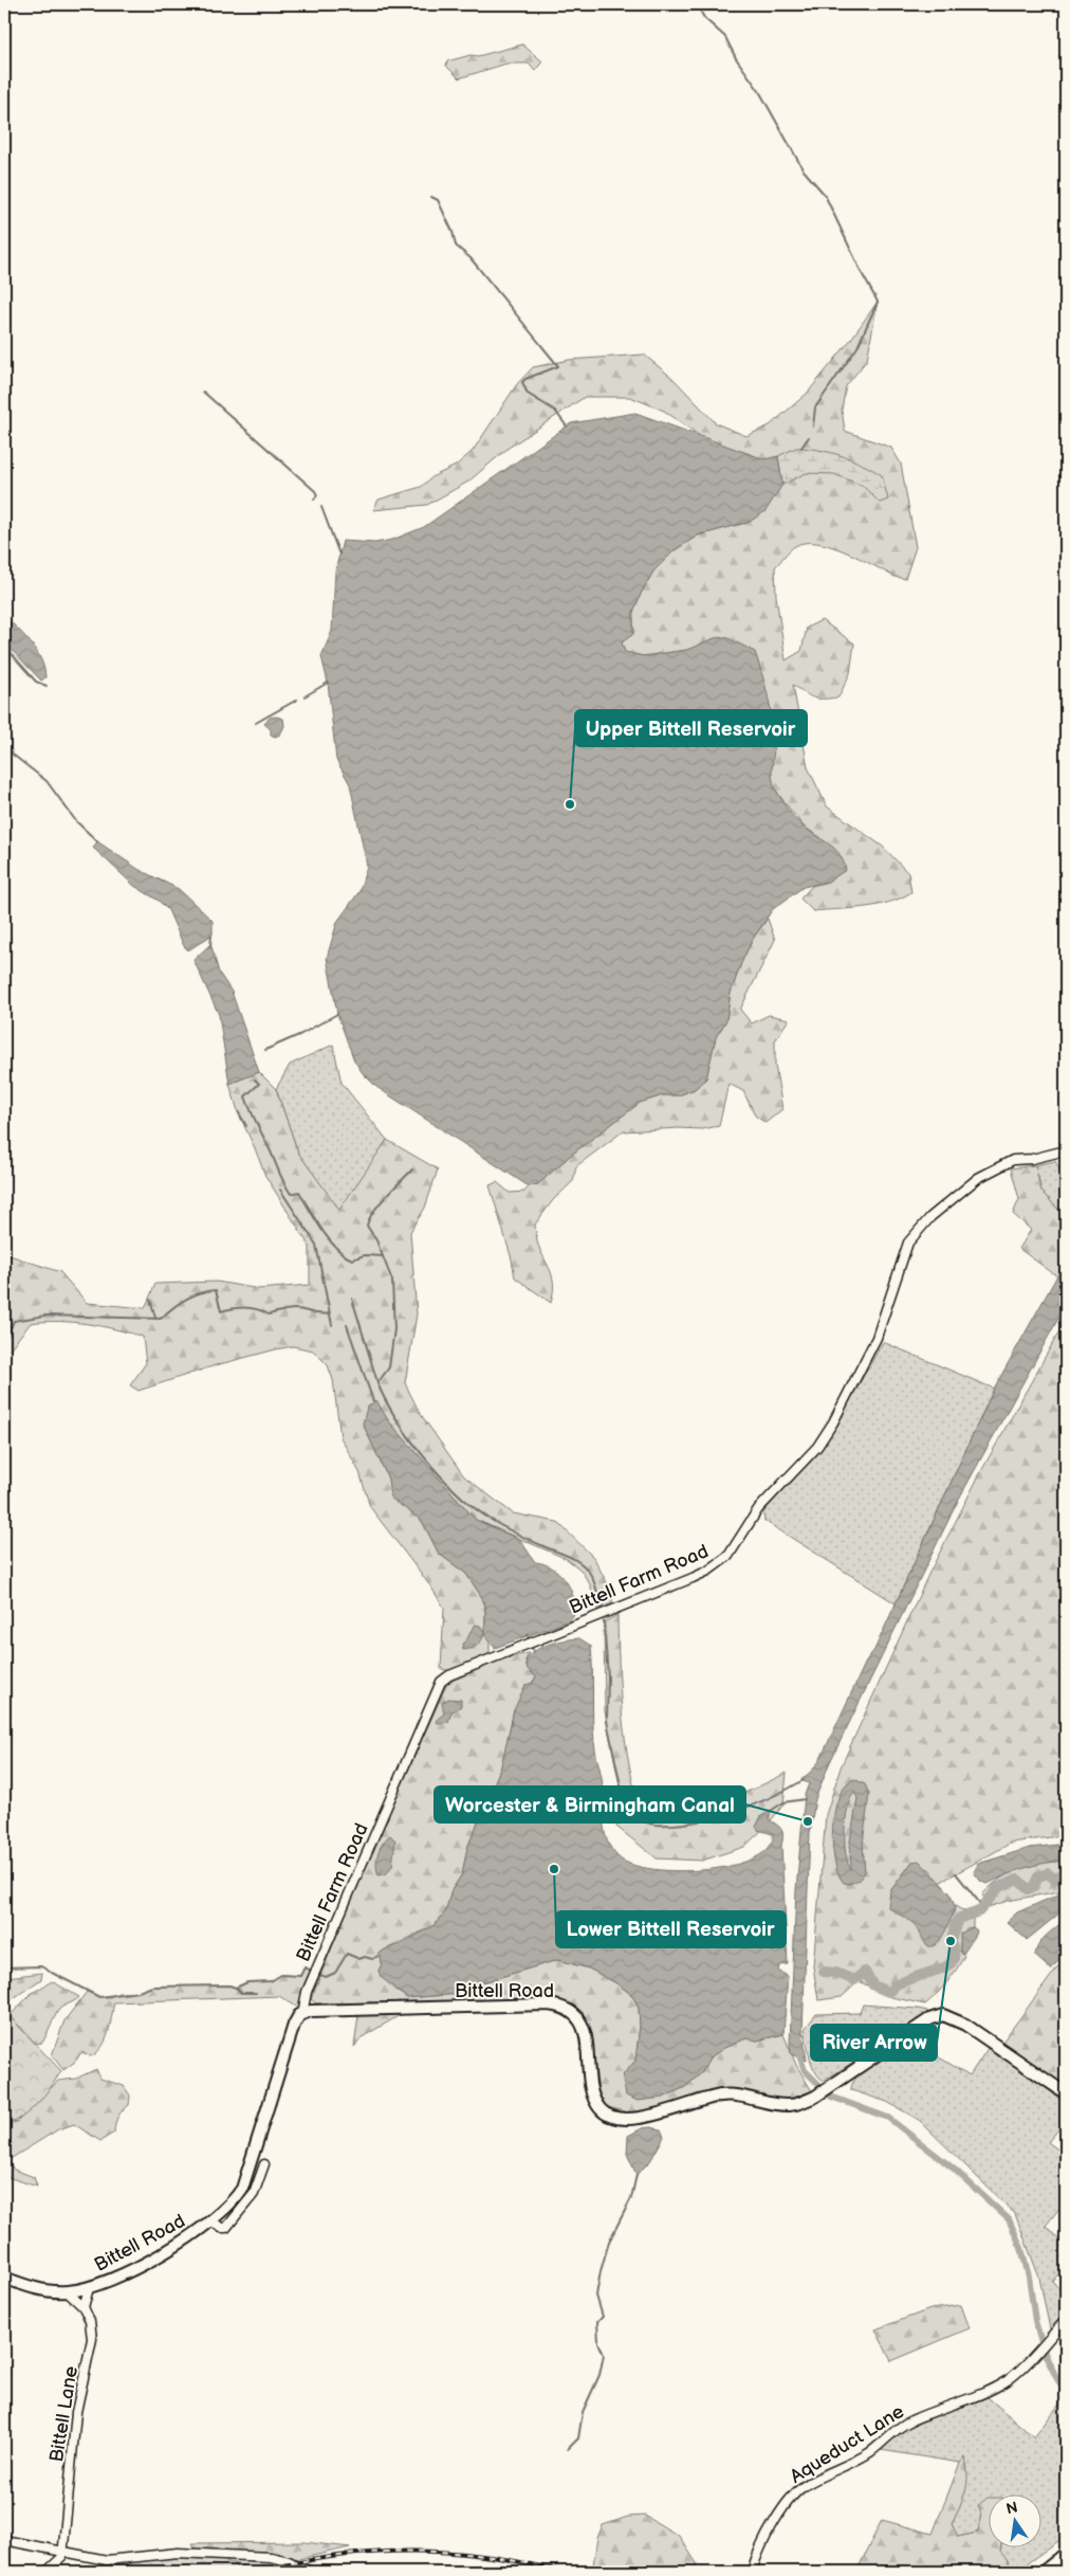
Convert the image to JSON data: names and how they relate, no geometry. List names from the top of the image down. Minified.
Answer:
{"streets":{"main road":["Bittell Road"],"street":["Bittell Farm Road","Bittell Lane","Aqueduct Lane"]},"crossings":[["Bittell Farm Road","Bittell Road"]],"places":["Upper Bittell Reservoir","Worcester & Birmingham Canal","Lower Bittell Reservoir","River Arrow"],"north":"top"}
